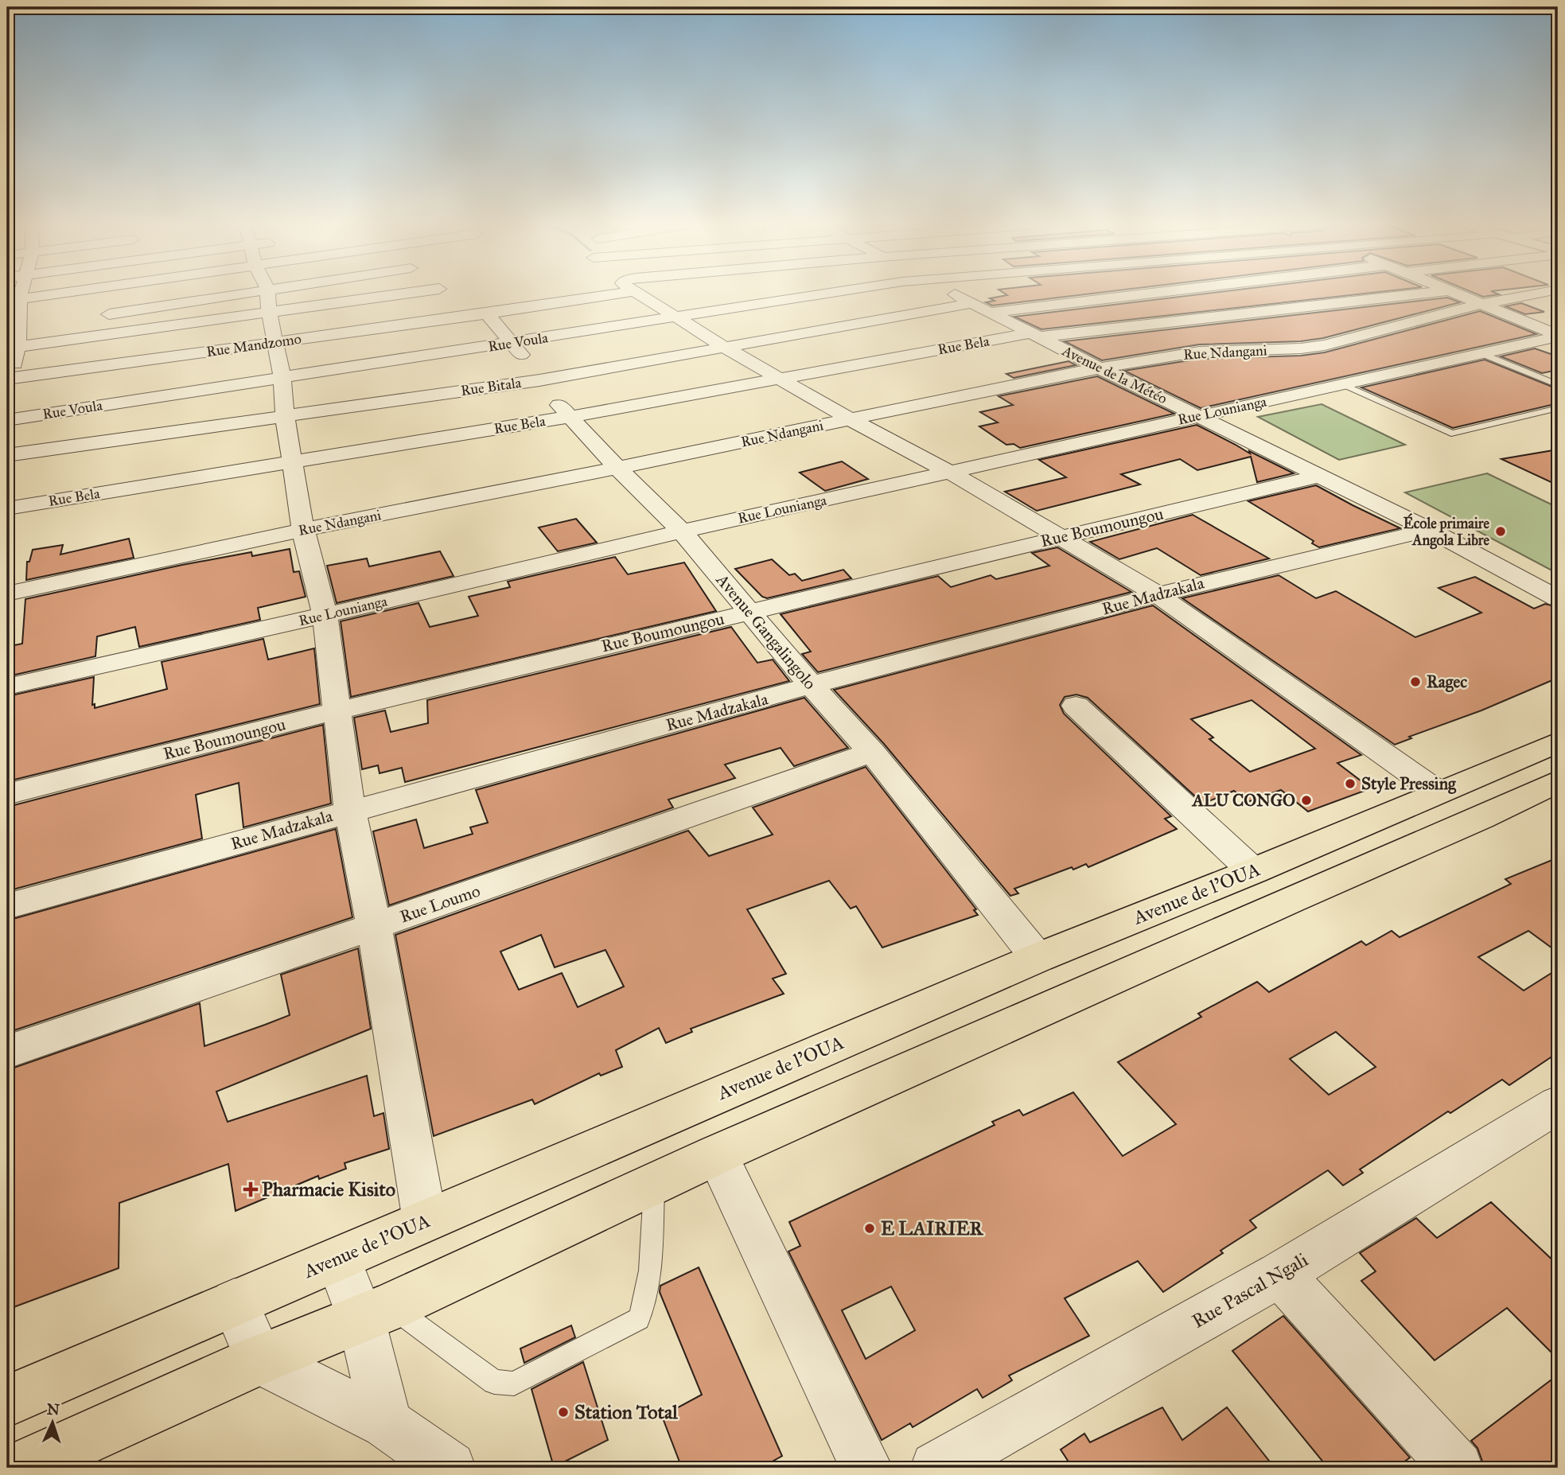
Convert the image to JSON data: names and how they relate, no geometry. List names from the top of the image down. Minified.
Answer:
{"streets":{"main road":["Avenue de l'OUA"],"street":["Rue Voula","Rue Mandzomo","Rue Bela","Rue Ndangani","Avenue de la Météo","Rue Bitala","Rue Lounianga","Rue Boumoungou","Rue Madzakala","Avenue Gangalingolo","Rue Loumo","Rue Pascal Ngali"]},"crossings":[["Rue Voula","Avenue Gangalingolo"],["Rue Mandzomo","Avenue Gangalingolo"],["Rue Bela","Avenue de la Météo"],["Rue Bela","Avenue Gangalingolo"],["Rue Ndangani","Avenue de la Météo"],["Rue Ndangani","Avenue Gangalingolo"],["Avenue de la Météo","Rue Bitala"],["Avenue de la Météo","Rue Lounianga"],["Avenue de la Météo","Rue Boumoungou"],["Avenue de la Météo","Rue Madzakala"],["Rue Bitala","Avenue Gangalingolo"],["Rue Lounianga","Avenue Gangalingolo"],["Rue Boumoungou","Avenue Gangalingolo"],["Rue Madzakala","Avenue Gangalingolo"],["Avenue Gangalingolo","Avenue de l'OUA"],["Avenue Gangalingolo","Rue Loumo"]],"places":{"other":["École primaire Angola Libre","Ragec","Style Pressing","ALU CONGO","E LAIRIER","Station Total"],"health":["Pharmacie Kisito"]},"north":"top"}
